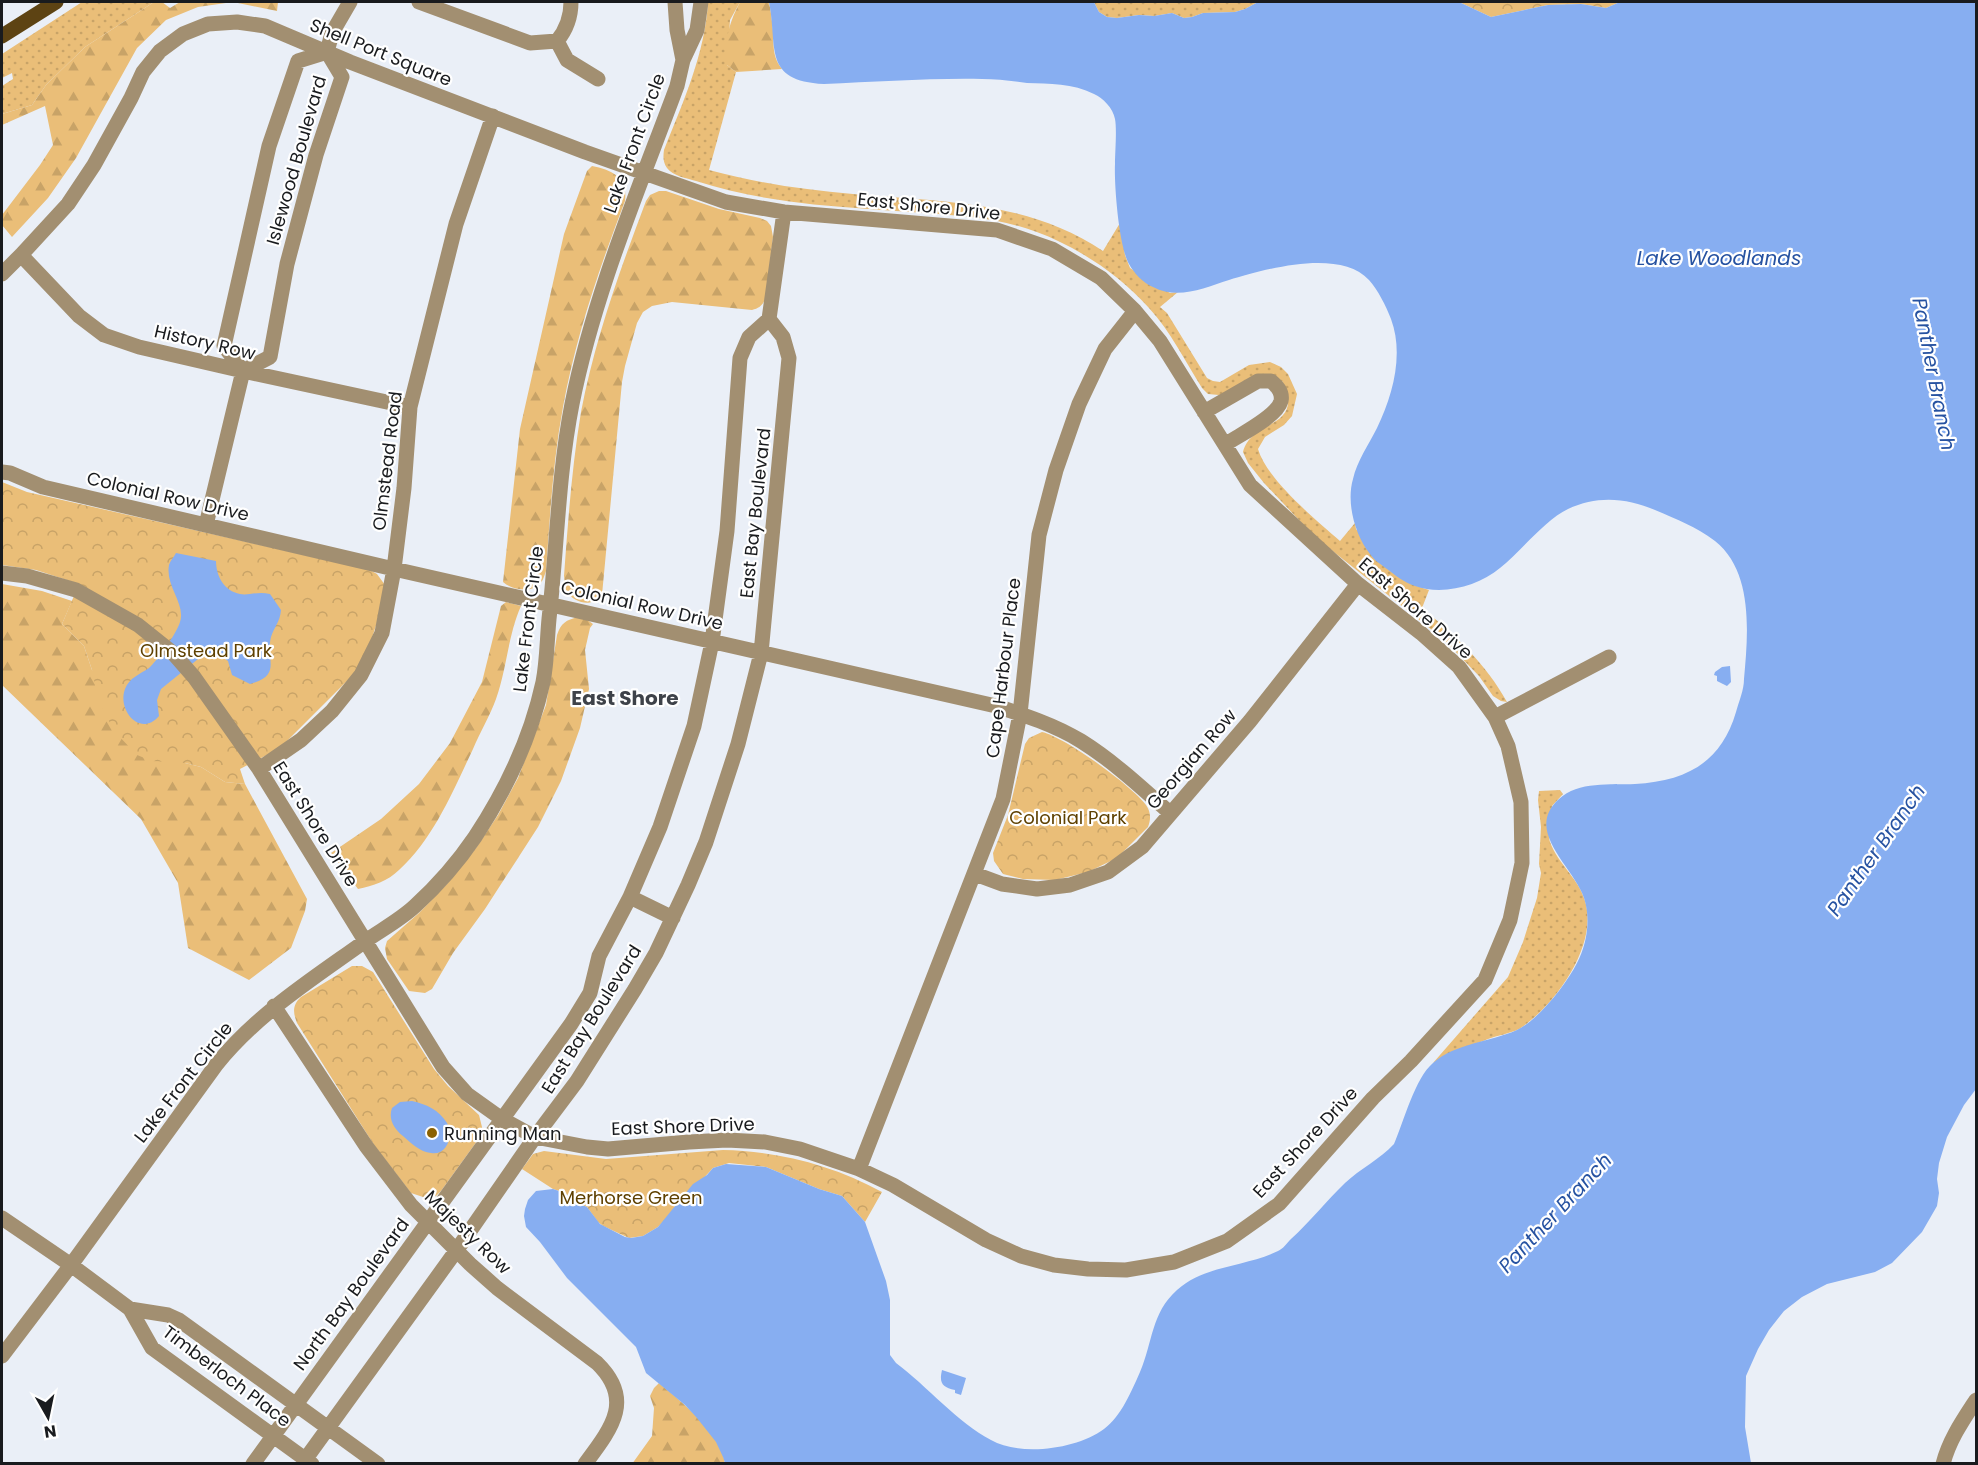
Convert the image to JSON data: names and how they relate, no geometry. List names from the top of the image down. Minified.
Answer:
{"streets":{"street":["Shell Port Square","Lake Front Circle","Islewood Boulevard","East Shore Drive","History Row","Olmstead Road","Colonial Row Drive","East Bay Boulevard","Cape Harbour Place","Georgian Row","Majesty Row","North Bay Boulevard","Timberloch Place"]},"crossings":[["Shell Port Square","Lake Front Circle"],["Shell Port Square","Islewood Boulevard"],["Shell Port Square","East Shore Drive"],["Shell Port Square","History Row"],["Shell Port Square","Olmstead Road"],["Lake Front Circle","East Shore Drive"],["Lake Front Circle","Colonial Row Drive"],["Lake Front Circle","Majesty Row"],["Lake Front Circle","Timberloch Place"],["Islewood Boulevard","History Row"],["East Shore Drive","Olmstead Road"],["East Shore Drive","East Bay Boulevard"],["East Shore Drive","Cape Harbour Place"],["East Shore Drive","Georgian Row"],["East Shore Drive","North Bay Boulevard"],["History Row","Olmstead Road"],["Olmstead Road","Colonial Row Drive"],["Colonial Row Drive","East Bay Boulevard"],["Colonial Row Drive","Cape Harbour Place"],["Colonial Row Drive","Georgian Row"],["East Bay Boulevard","North Bay Boulevard"],["Cape Harbour Place","Georgian Row"],["Majesty Row","North Bay Boulevard"],["North Bay Boulevard","Timberloch Place"]],"districts":["East Shore"],"water":["Lake Woodlands","Panther Branch"],"parks":["Olmstead Park","Colonial Park","Merhorse Green"],"places":["Running Man"],"north":"bottom"}
